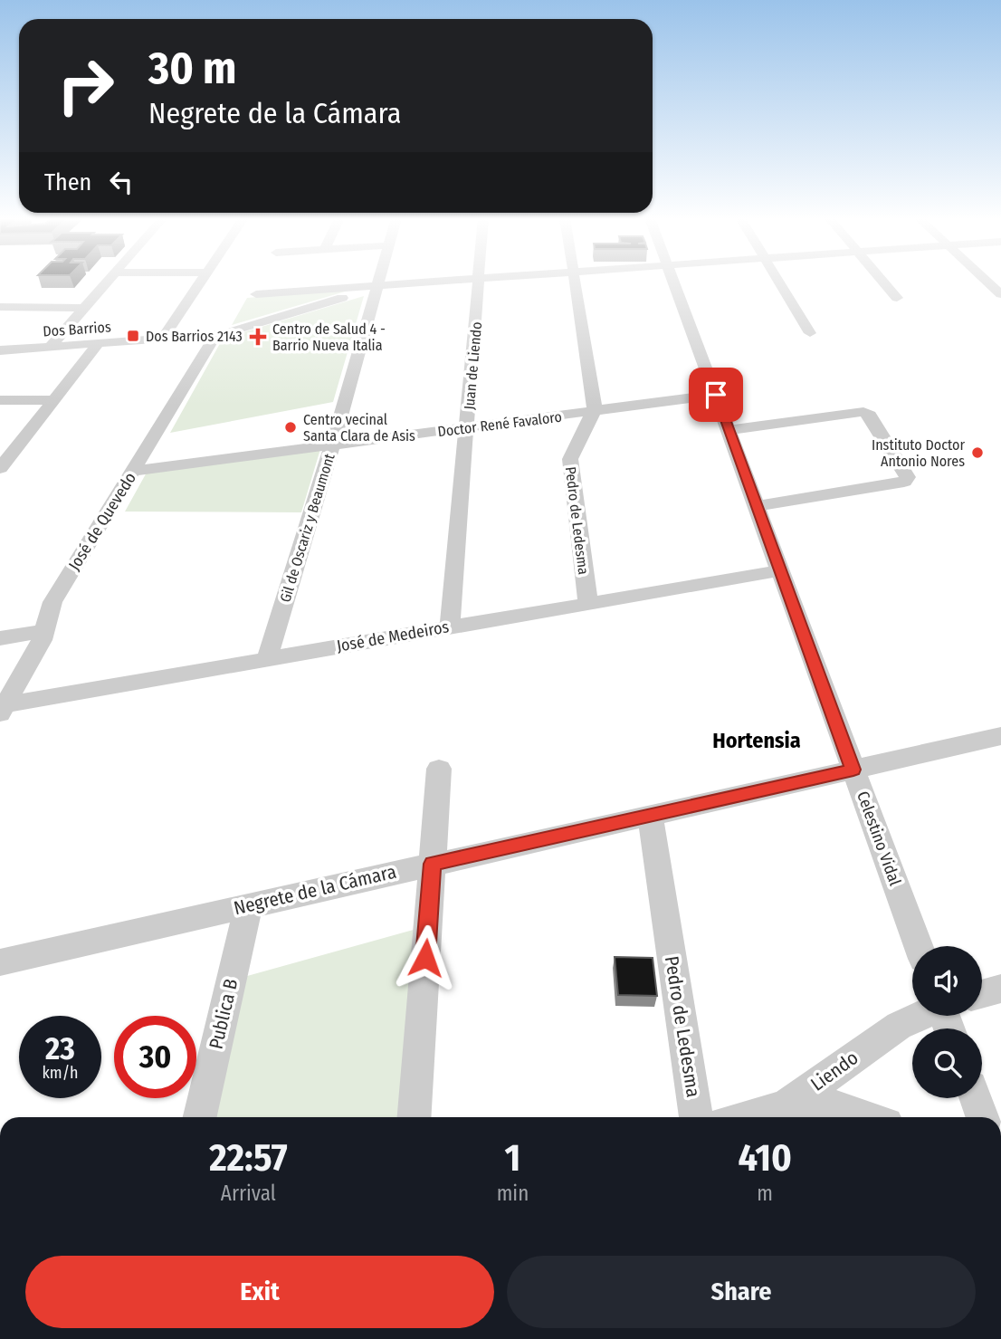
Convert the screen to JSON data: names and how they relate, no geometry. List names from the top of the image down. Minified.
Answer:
{"streets":{"street":["Dos Barrios","Juan de Liendo","Doctor René Favaloro","Pedro de Ledesma","José de Quevedo","Gil de Oscariz y Beaumont","José de Medeiros","Celestino Vidal","Negrete de la Cámara","Publica B","Liendo"]},"crossings":[["Dos Barrios","José de Quevedo"],["Dos Barrios","Gil de Oscariz y Beaumont"],["Juan de Liendo","Doctor René Favaloro"],["Juan de Liendo","José de Medeiros"],["Doctor René Favaloro","Pedro de Ledesma"],["Doctor René Favaloro","José de Quevedo"],["Doctor René Favaloro","Gil de Oscariz y Beaumont"],["Doctor René Favaloro","Celestino Vidal"],["Pedro de Ledesma","José de Medeiros"],["Pedro de Ledesma","Negrete de la Cámara"],["José de Quevedo","José de Medeiros"],["Gil de Oscariz y Beaumont","José de Medeiros"],["José de Medeiros","Celestino Vidal"],["Celestino Vidal","Negrete de la Cámara"],["Negrete de la Cámara","Publica B"]],"districts":["Hortensia"],"places":{"transit":["Dos Barrios 2143"],"health":["Centro de Salud 4 - Barrio Nueva Italia"],"other":["Centro vecinal Santa Clara de Asis","Instituto Doctor Antonio Nores"]},"page":{"turn":["30 m","Negrete de la Cámara"],"then":"Then","speed":"23 km/h","limit":"30","eta":["22:57","Arrival","1","min","410","m"],"buttons":["Exit","Share"]}}
